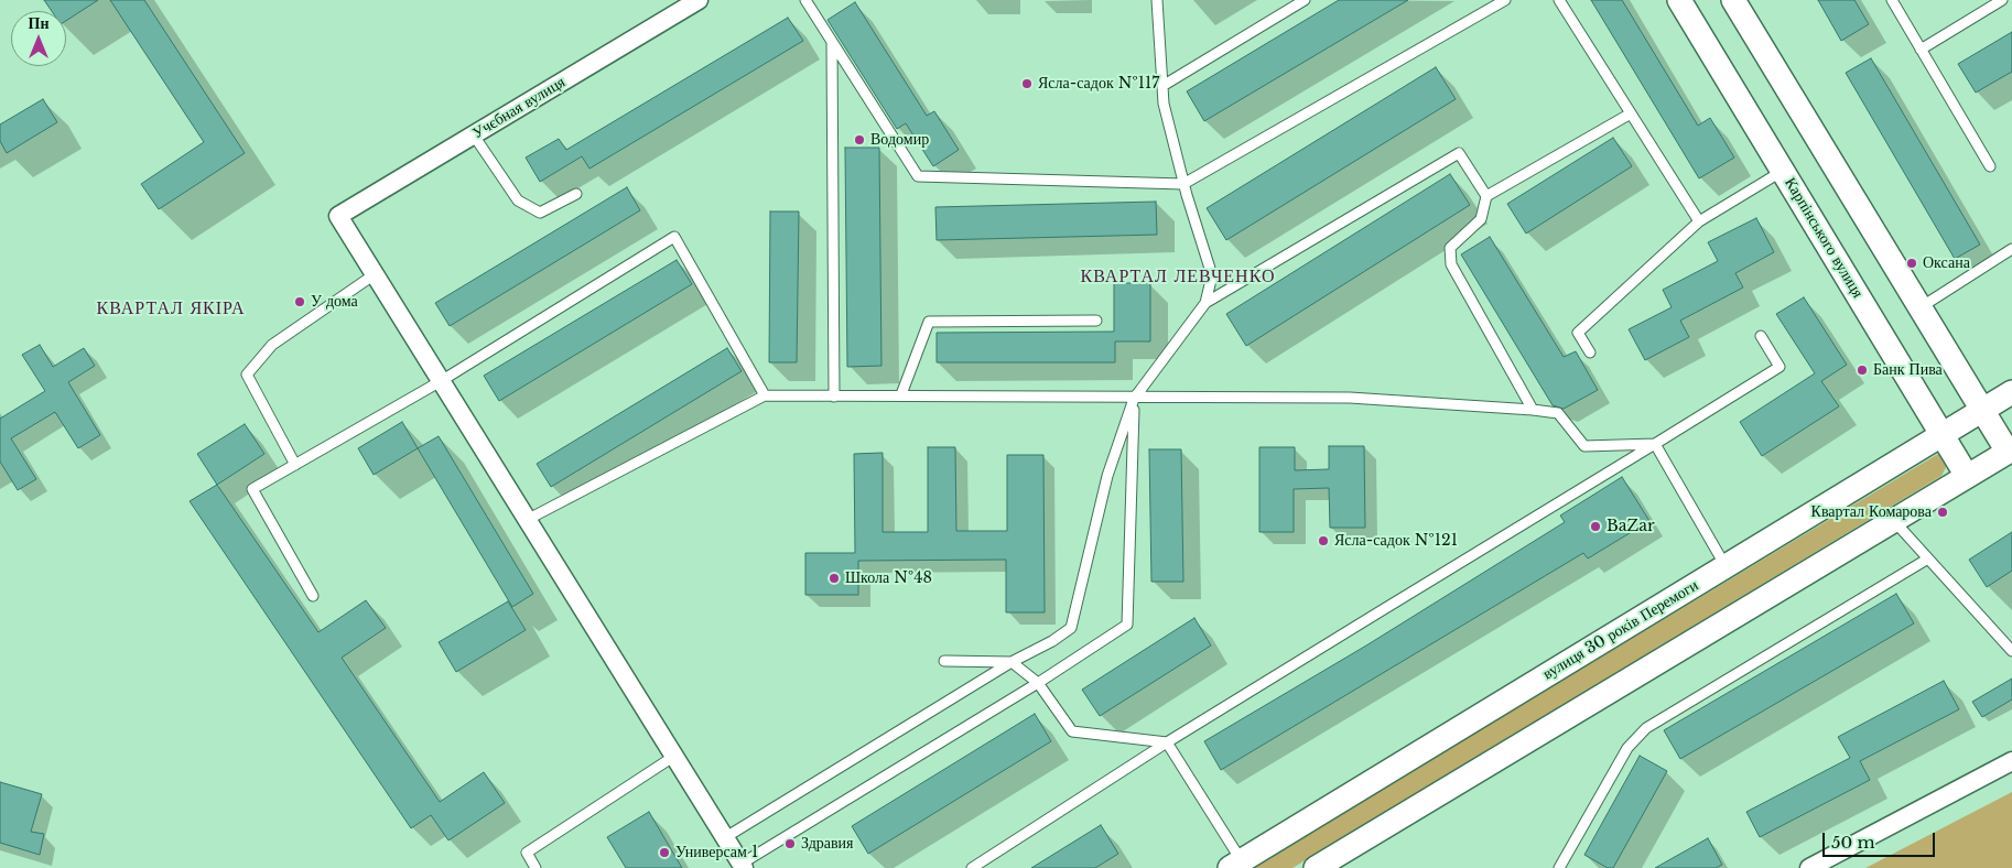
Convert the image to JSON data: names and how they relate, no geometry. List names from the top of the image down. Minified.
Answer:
{"streets":{"street":["Учєбная вулиця","Карпінського вулиця","вулиця 30 років Перемоги"]},"crossings":[["Карпінського вулиця","вулиця 30 років Перемоги"]],"districts":["КВАРТАЛ ЛЕВЧЕНКО","КВАРТАЛ ЯКІРА"],"places":["Ясла-садок №117","Водомир","Оксана","У дома","Банк Пива","Квартал Комарова","BaZar","Ясла-садок №121","Школа №48","Здравия","Универсам 1"],"scale_bar":"50 m","north":"top"}
